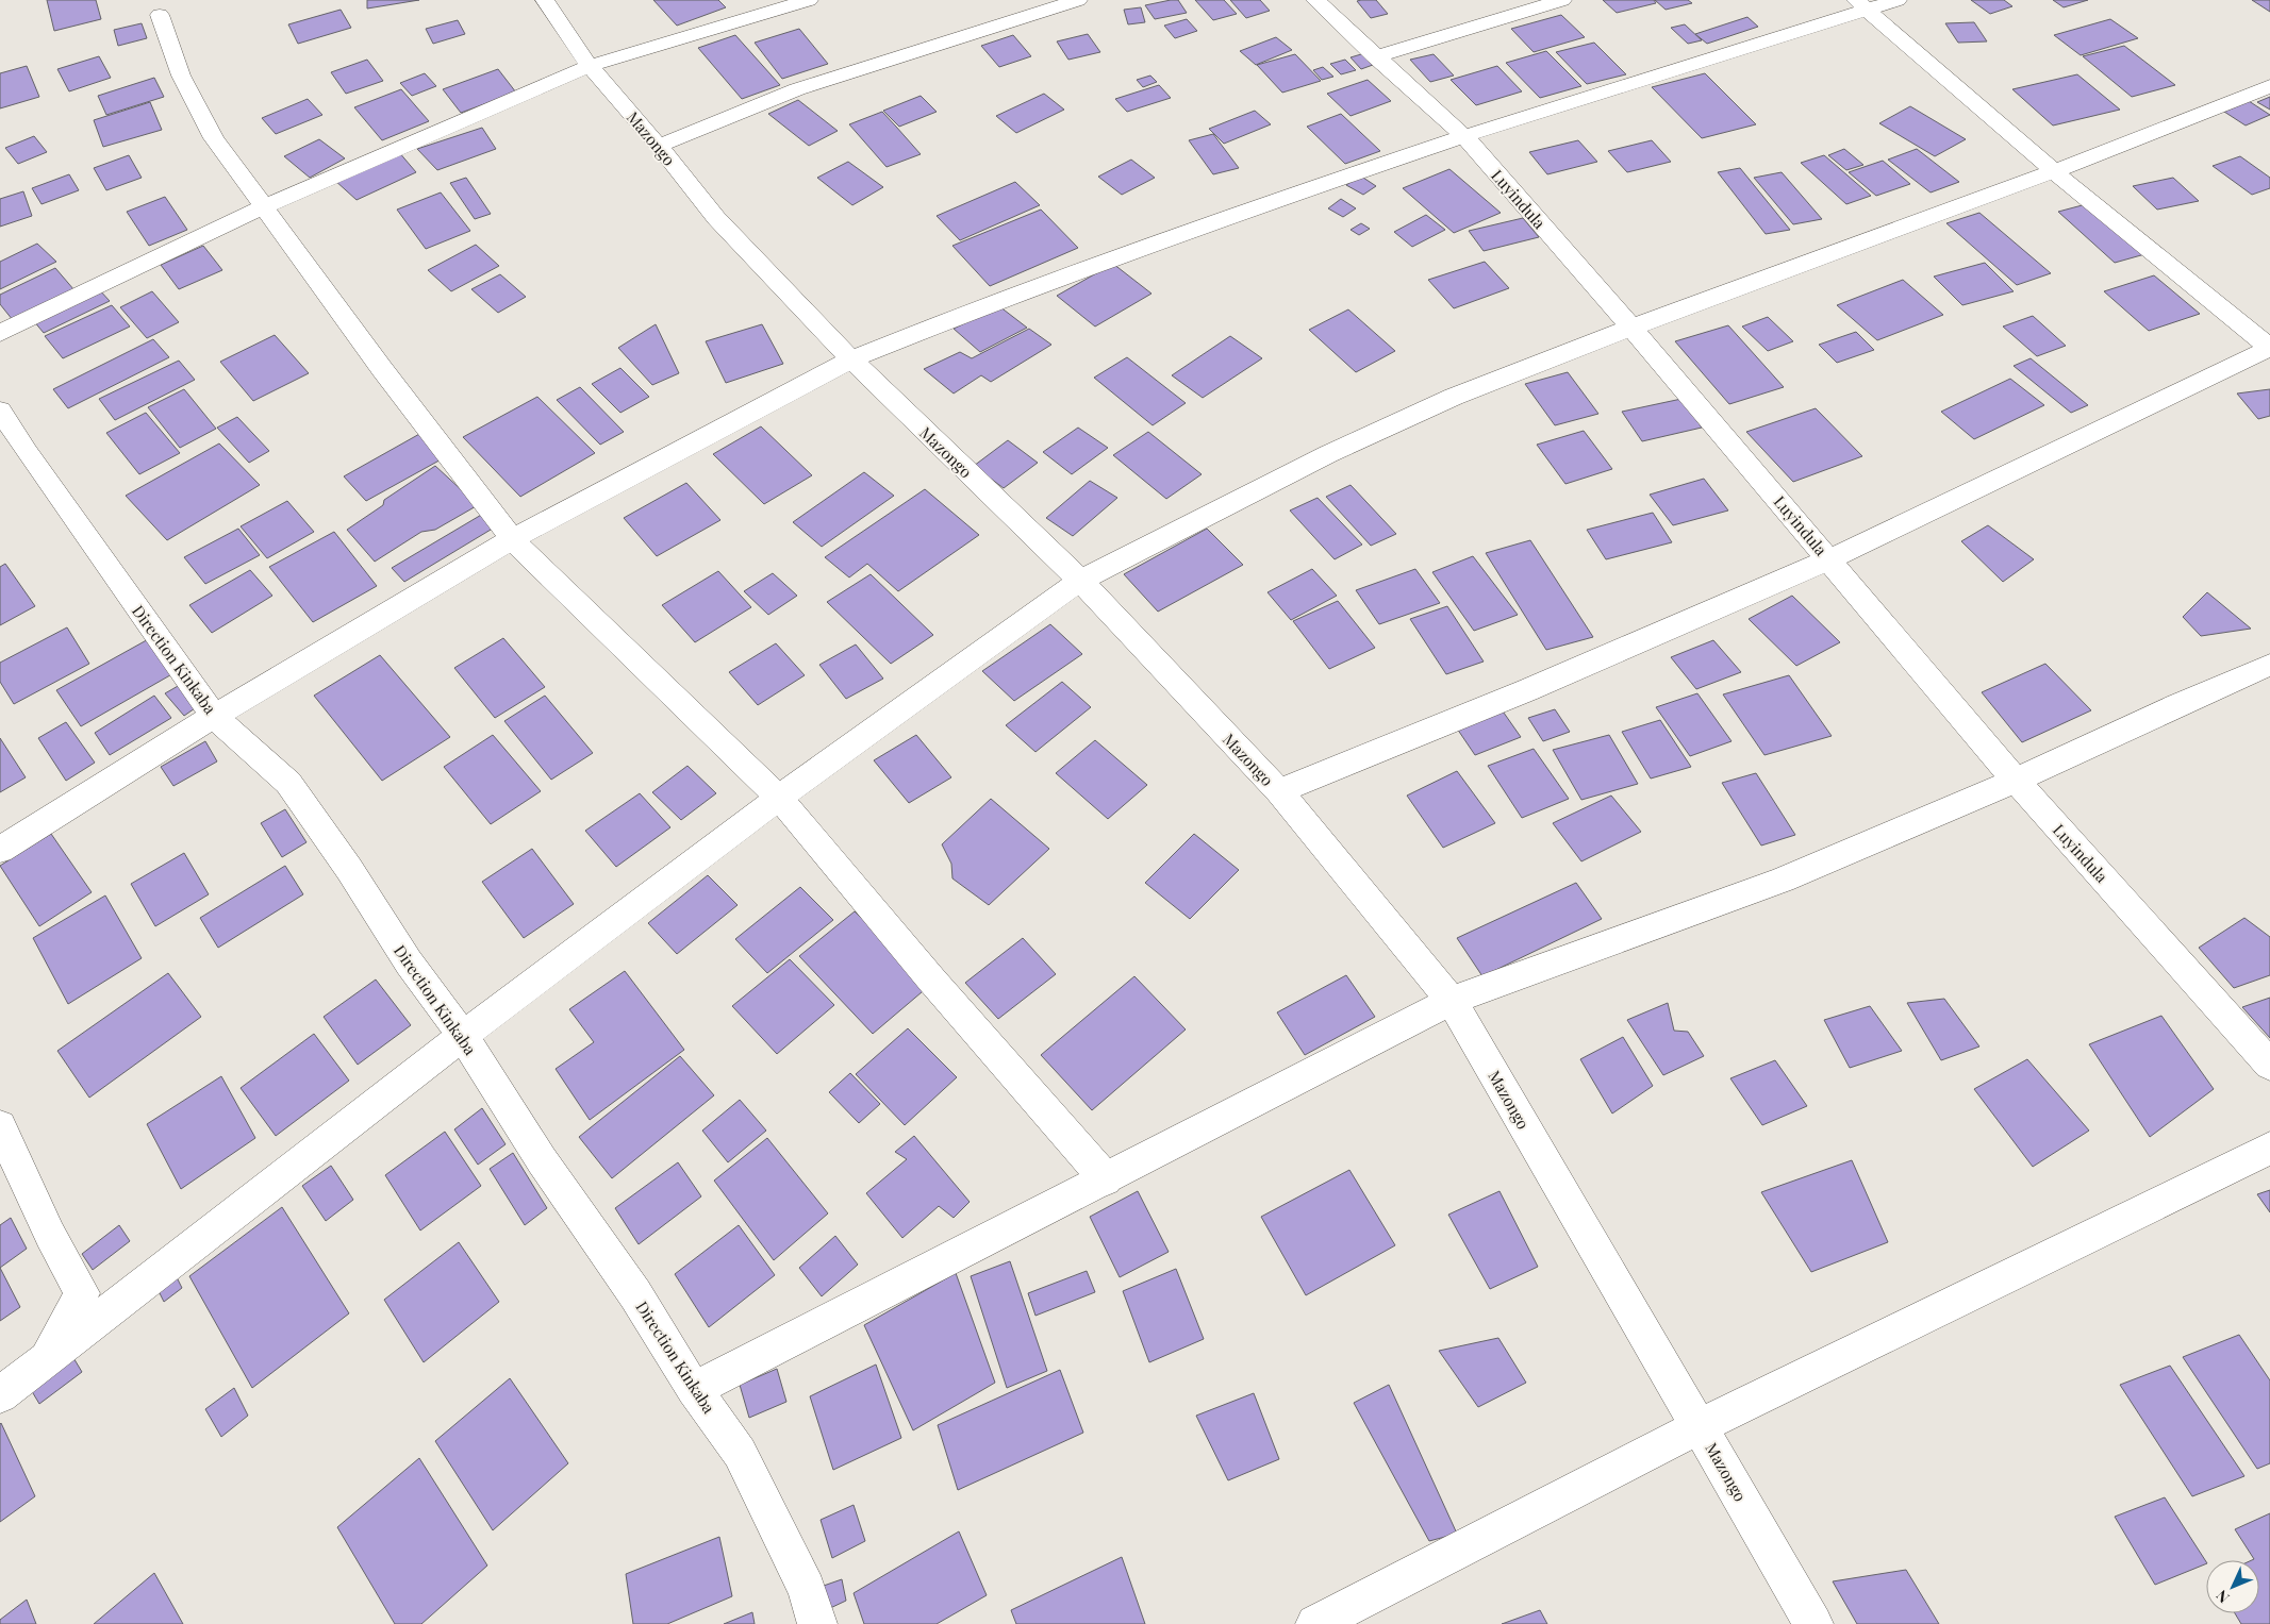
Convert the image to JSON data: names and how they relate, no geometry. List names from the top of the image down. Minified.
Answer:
{"streets":{"street":["Mazongo","Luyindula","Direction Kinkaba"]},"north":"bottom left"}
